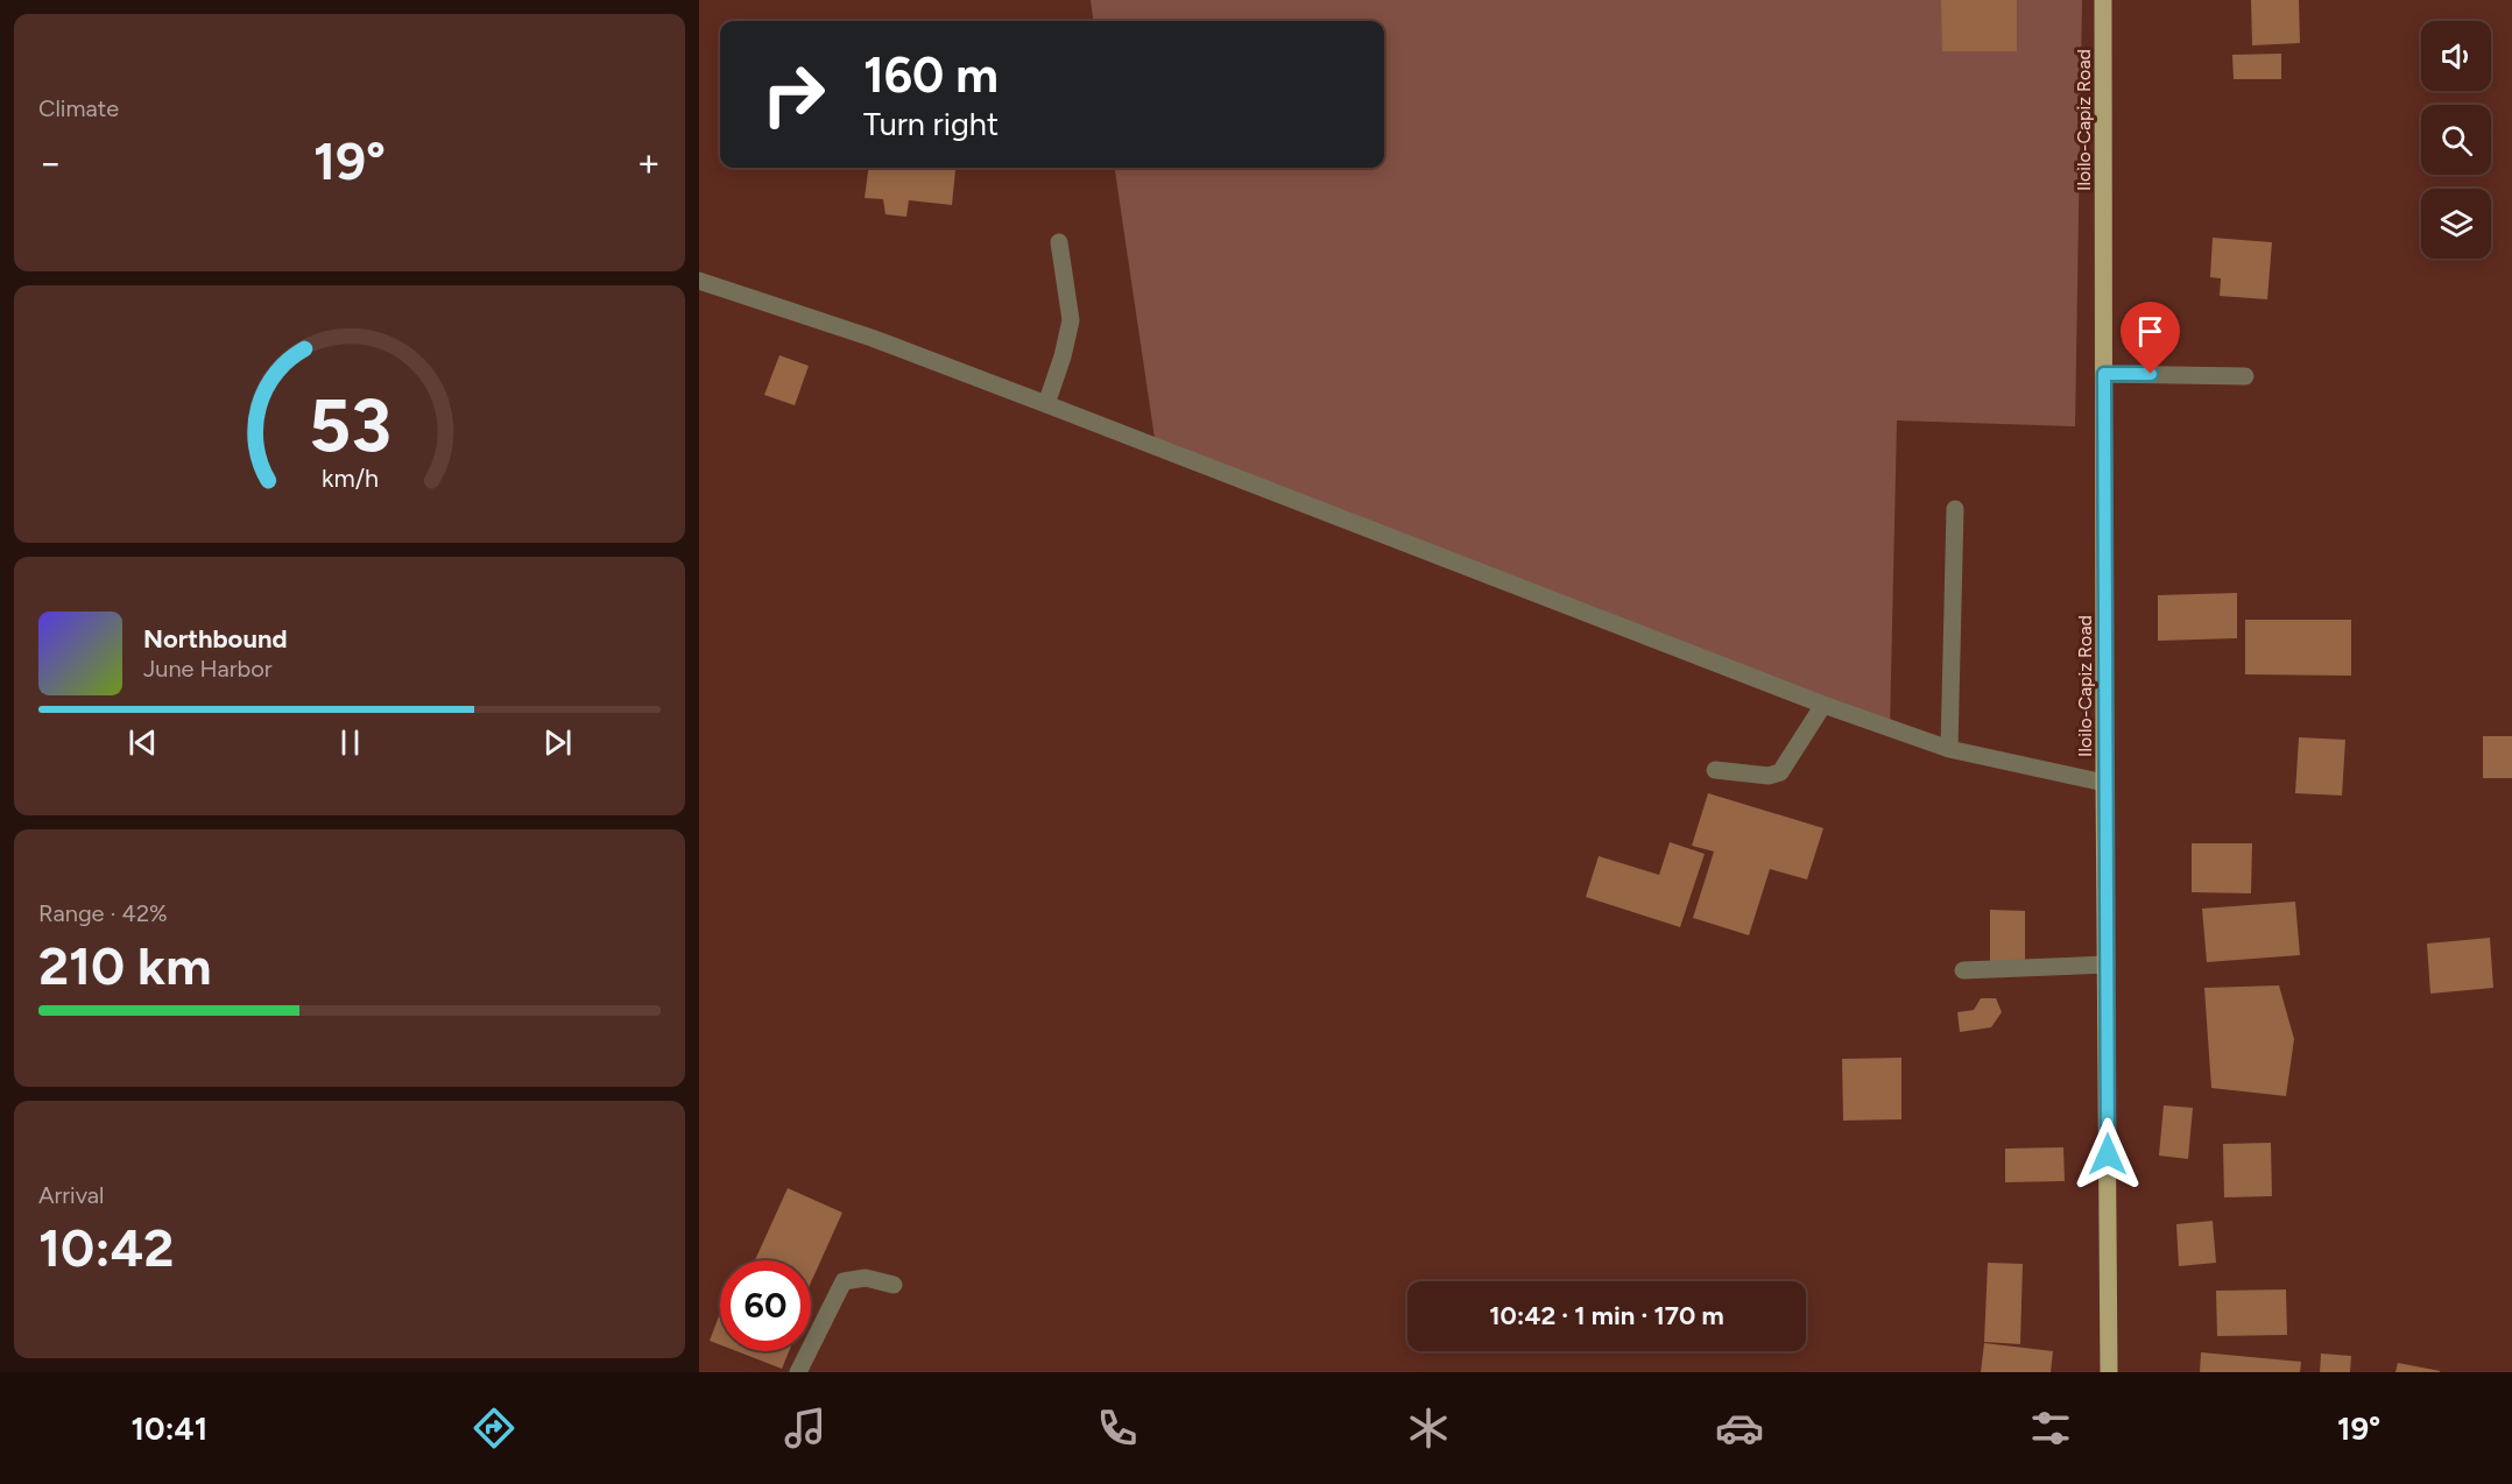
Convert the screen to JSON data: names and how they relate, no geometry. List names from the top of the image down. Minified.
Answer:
{"streets":{"main road":["Iloilo-Capiz Road"]},"page":{"tile":["Climate",["Range · 42%","210 km"],["Arrival","10:42"]],"turn":["160 m","Turn right"],"heat":["−","19°","+"],"song":["Northbound","June Harbor"],"limit":"60","trip":"10:42 · 1 min · 170 m","tabs":["10:41","19°"],"gauge":["53","km/h"]}}
